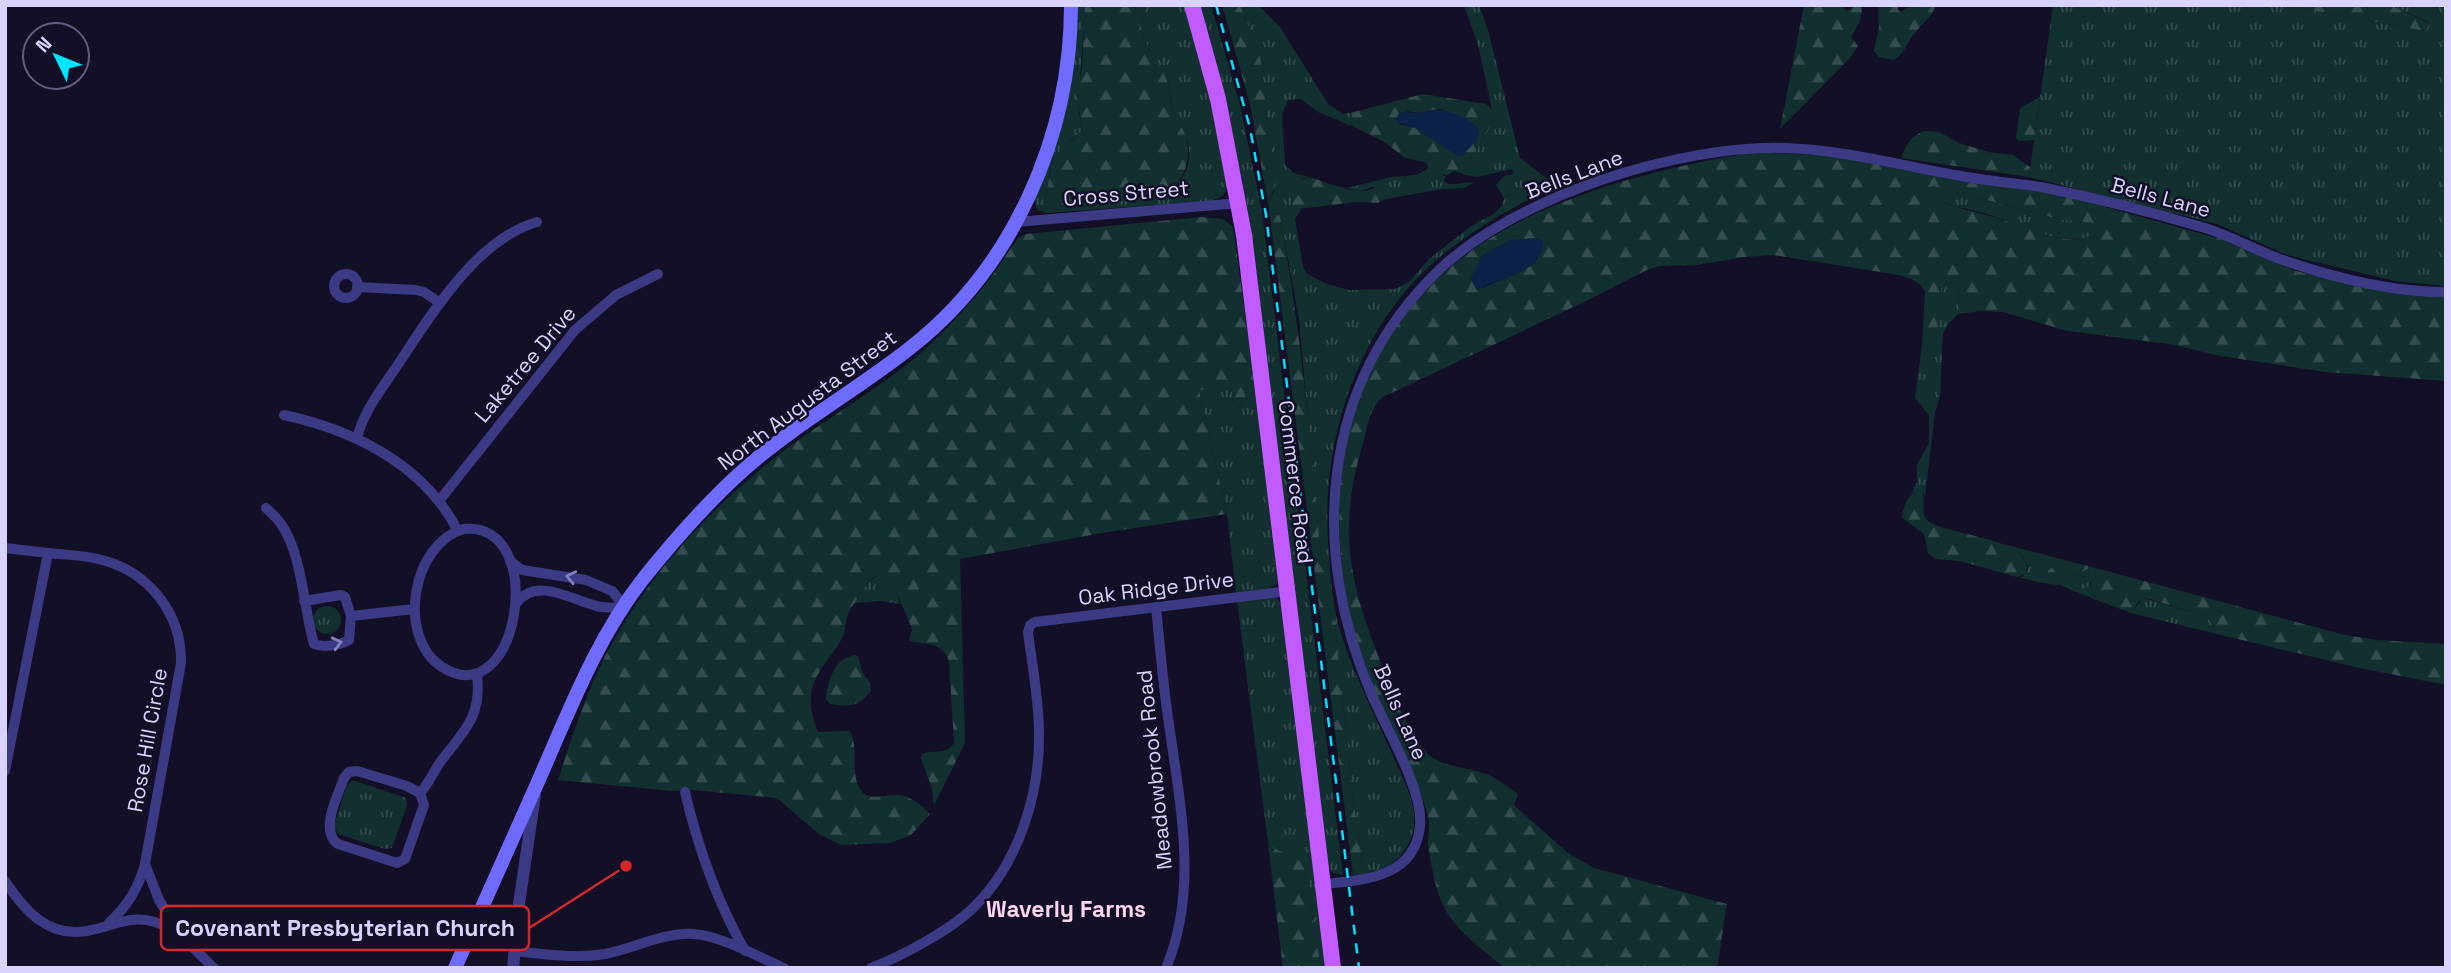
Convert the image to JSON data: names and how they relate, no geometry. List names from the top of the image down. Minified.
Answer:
{"streets":{"main road":["North Augusta Street","Commerce Road"],"street":["Bells Lane","Cross Street","Laketree Drive","Oak Ridge Drive","Rose Hill Circle","Meadowbrook Road"]},"crossings":[["Bells Lane","Commerce Road"],["Cross Street","North Augusta Street"],["Cross Street","Commerce Road"],["Commerce Road","Oak Ridge Drive"],["Oak Ridge Drive","Meadowbrook Road"]],"districts":["Waverly Farms"],"places":["Covenant Presbyterian Church"],"north":"top left"}
